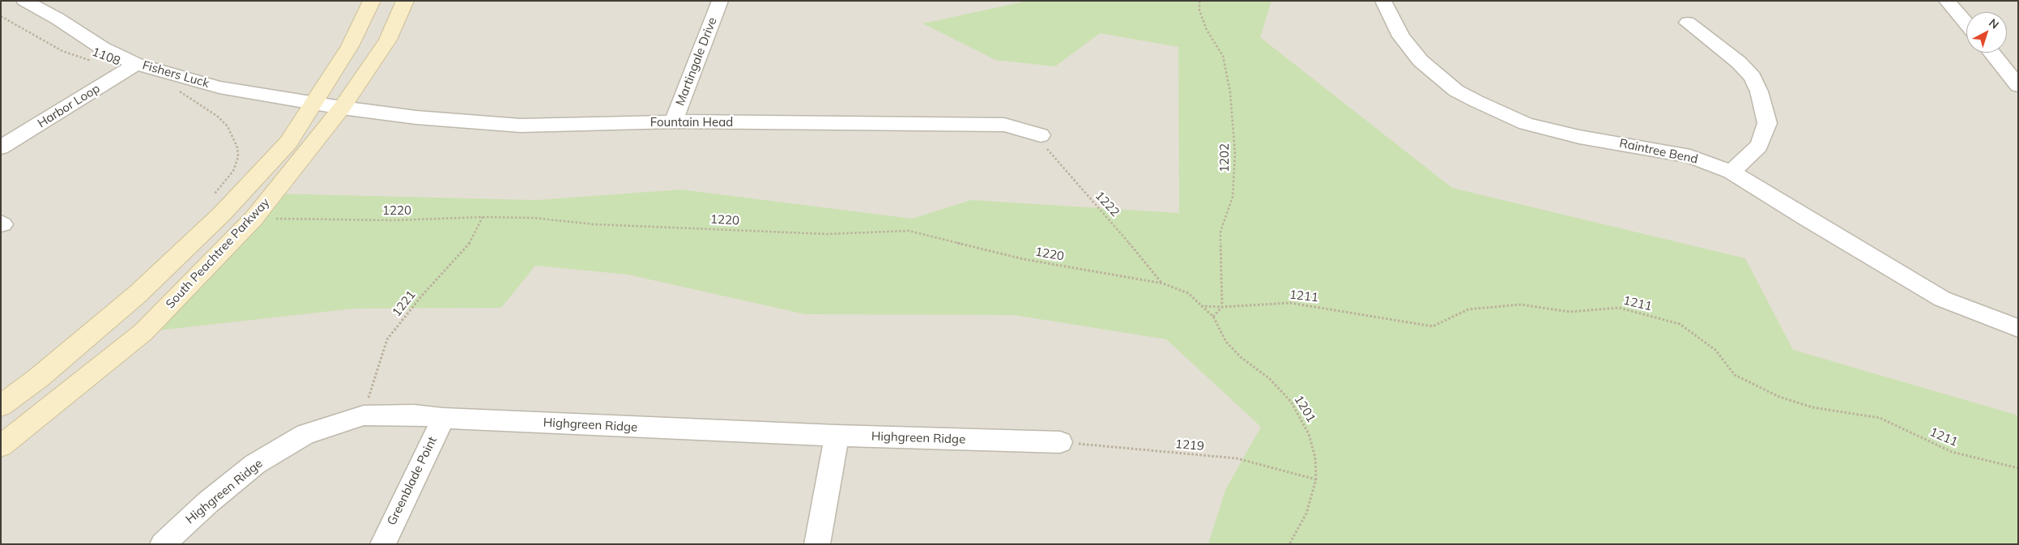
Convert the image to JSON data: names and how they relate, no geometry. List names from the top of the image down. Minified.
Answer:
{"streets":{"main road":["South Peachtree Parkway"],"street":["Martingale Drive","Fishers Luck","Harbor Loop","Fountain Head","Raintree Bend","Highgreen Ridge","Greenblade Point"],"path":["1108","1202","1222","1220","1211","1221","1201","1219"]},"crossings":[["1108","Fishers Luck"],["1108","Harbor Loop"],["Martingale Drive","Fountain Head"],["Fishers Luck","Harbor Loop"],["Fishers Luck","Fountain Head"],["Fishers Luck","South Peachtree Parkway"],["Fountain Head","1222"],["Fountain Head","South Peachtree Parkway"],["1202","1211"],["1222","1220"],["1220","South Peachtree Parkway"],["1220","1221"],["1220","1201"],["1211","1201"],["1221","Highgreen Ridge"],["1201","1219"],["Highgreen Ridge","1219"],["Highgreen Ridge","Greenblade Point"]],"north":"top right"}
